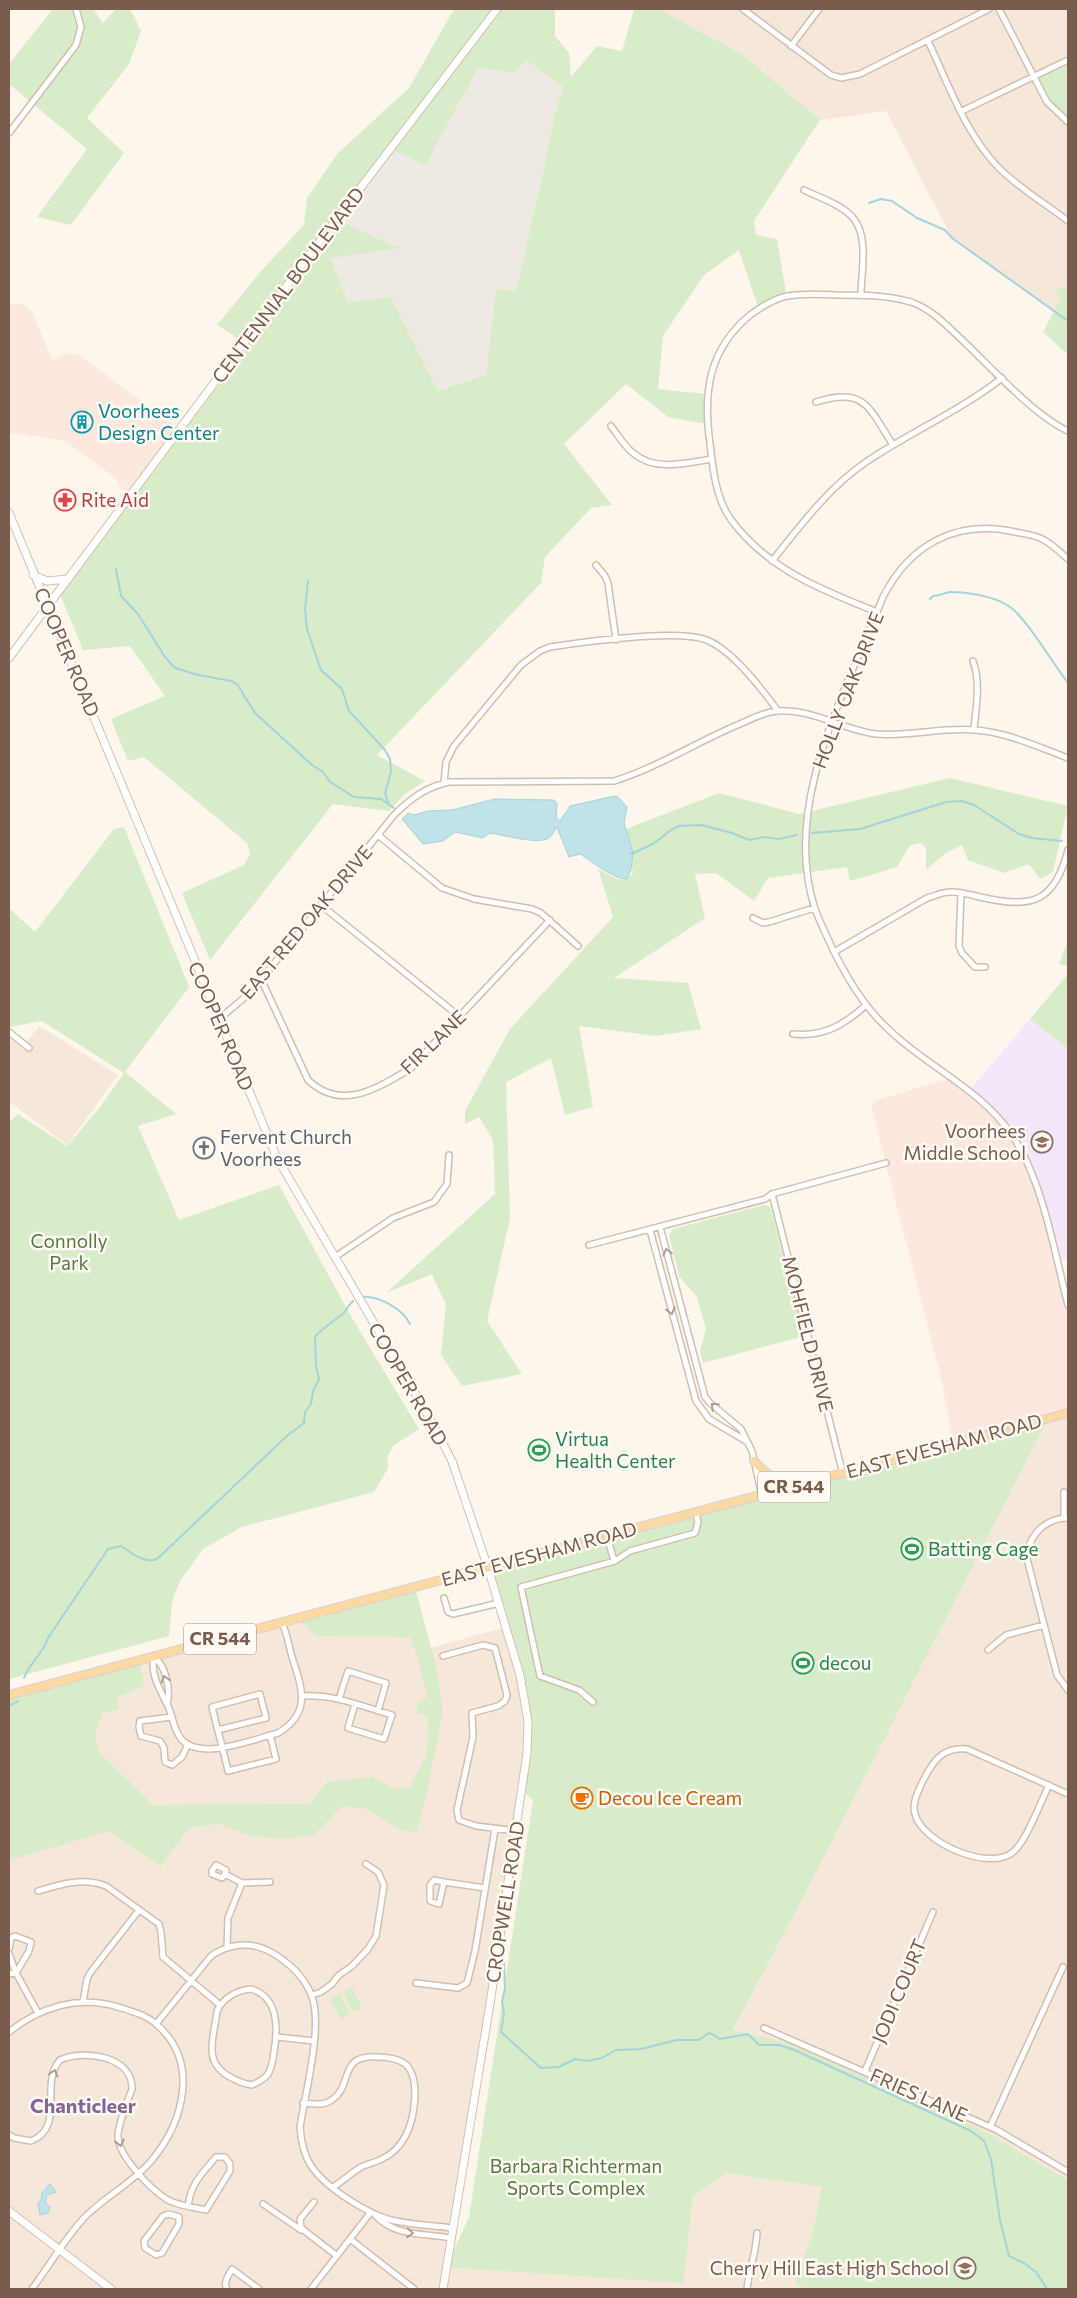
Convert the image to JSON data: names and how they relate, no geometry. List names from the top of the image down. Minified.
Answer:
{"streets":{"main road":["EAST EVESHAM ROAD","CR 544"],"street":["CENTENNIAL BOULEVARD","COOPER ROAD","HOLLY OAK DRIVE","EAST RED OAK DRIVE","FIR LANE","MOHFIELD DRIVE","CROPWELL ROAD","JODI COURT","FRIES LANE"]},"crossings":[["CENTENNIAL BOULEVARD","COOPER ROAD"],["COOPER ROAD","EAST RED OAK DRIVE"],["COOPER ROAD","CROPWELL ROAD"],["EAST RED OAK DRIVE","FIR LANE"],["MOHFIELD DRIVE","EAST EVESHAM ROAD"],["EAST EVESHAM ROAD","CROPWELL ROAD"],["JODI COURT","FRIES LANE"]],"districts":["Chanticleer"],"parks":["Connolly Park","Barbara Richterman Sports Complex"],"places":{"building":["Voorhees Design Center"],"pharmacy":["Rite Aid"],"school or university":["Voorhees Middle School","Cherry Hill East High School"],"church":["Fervent Church Voorhees"],"sports":["Virtua Health Center","Batting Cage","decou"],"cafe":["Decou Ice Cream"]}}
